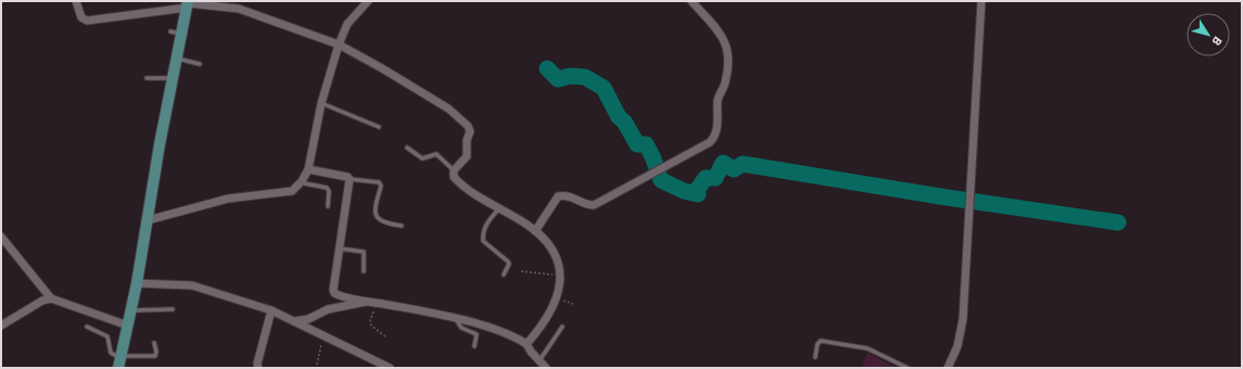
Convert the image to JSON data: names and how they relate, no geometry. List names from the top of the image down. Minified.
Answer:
{"north":"bottom right"}
